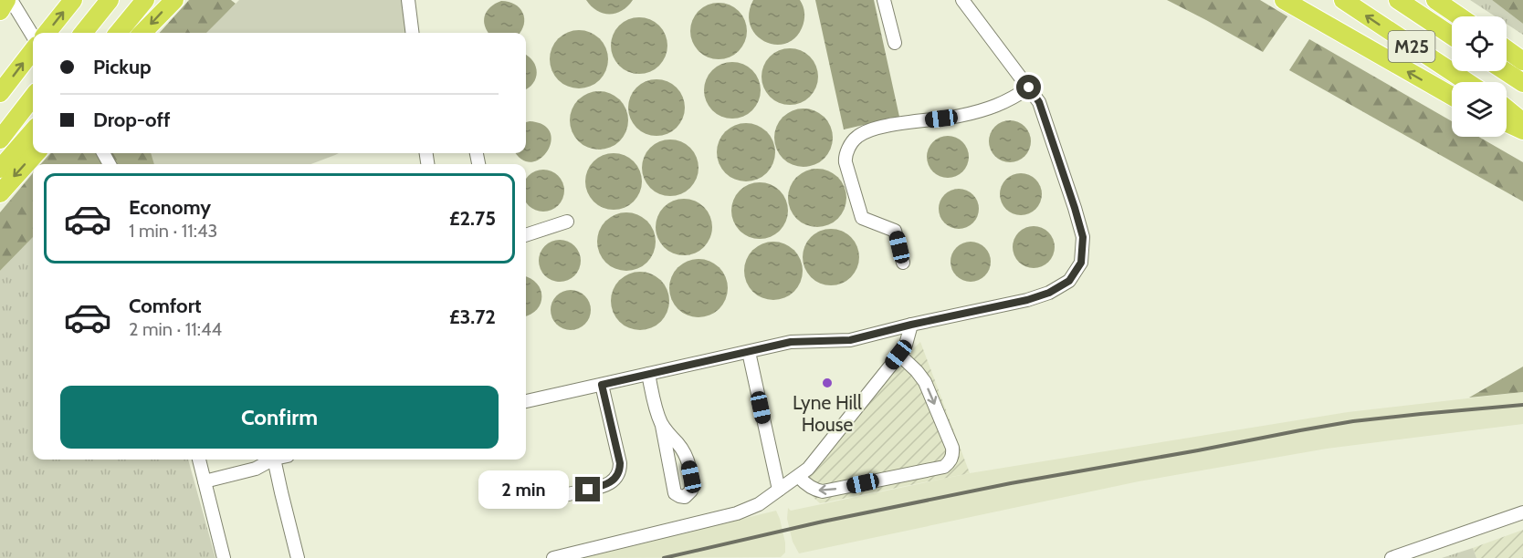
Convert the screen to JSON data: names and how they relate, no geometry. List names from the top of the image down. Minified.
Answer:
{"streets":{"highway":["M25"]},"places":["Lyne Hill House"],"page":{"banner":["Pickup","Drop-off"],"list":[{"name":"Economy","note":"1 min · 11:43","value":"£2.75"},{"name":"Comfort","note":"2 min · 11:44","value":"£3.72"}],"buttons":"Confirm","bubble":"2 min"}}
